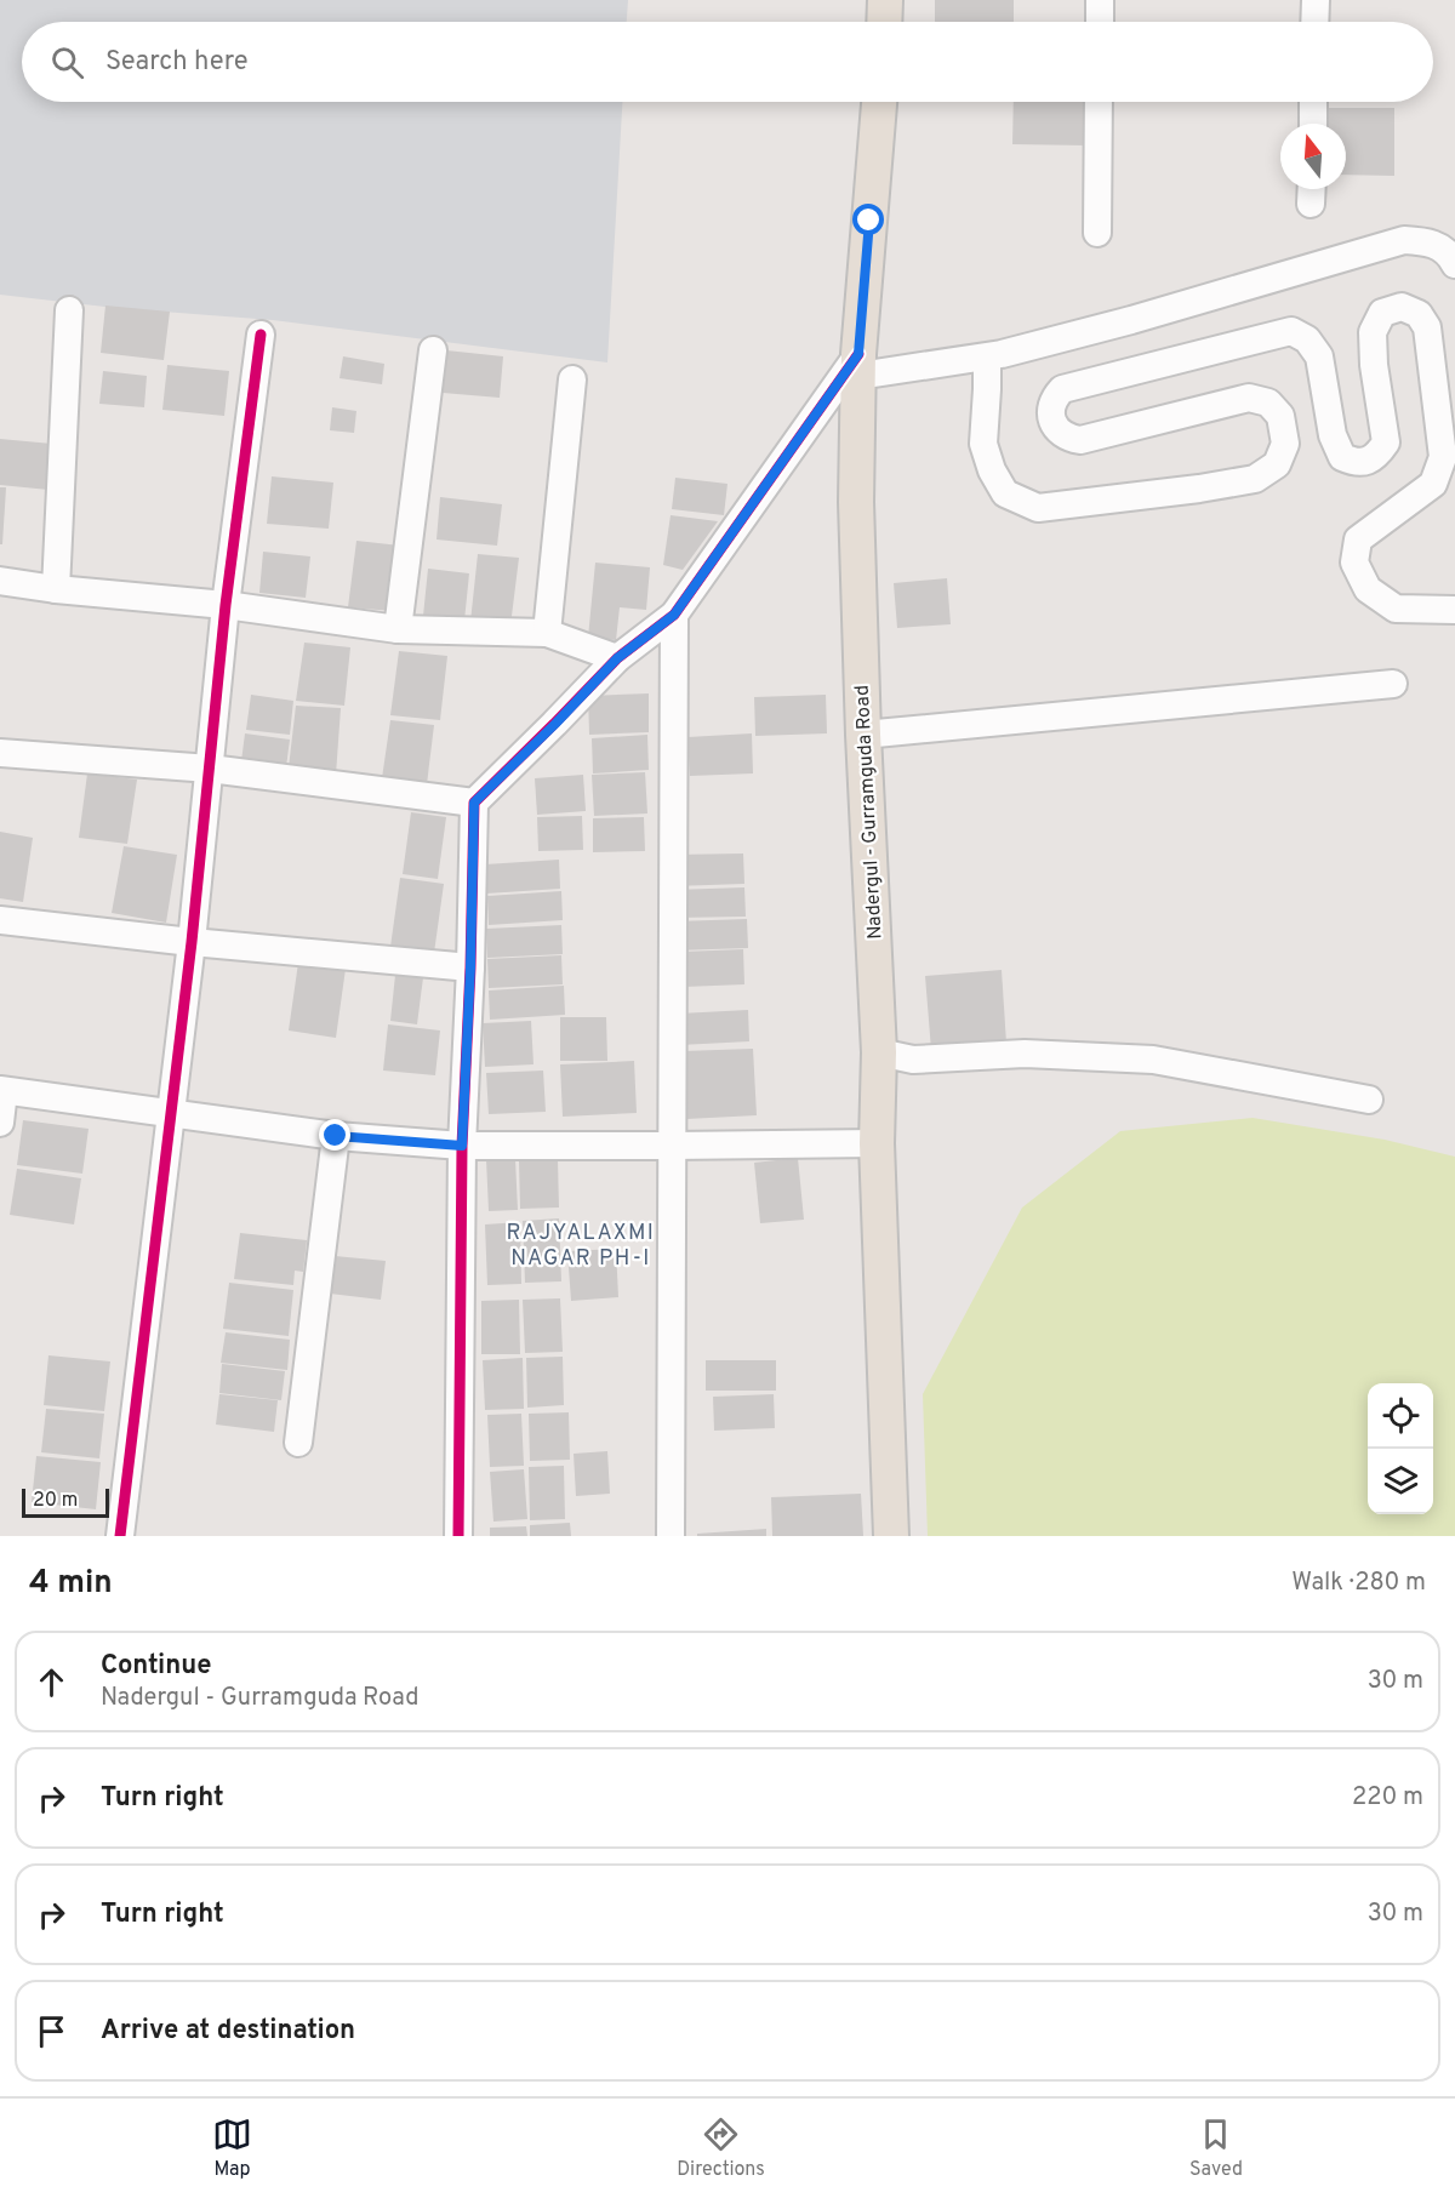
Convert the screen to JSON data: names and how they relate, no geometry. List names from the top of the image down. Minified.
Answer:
{"streets":{"main road":["Nadergul - Gurramguda Road"]},"districts":["RAJYALAXMI NAGAR PH-I"],"scale_bar":"20 m","north":"top","page":{"search":"Search here","scale":"20 m","heading":["4 min","Walk · 280 m"],"list":[["Continue","Nadergul - Gurramguda Road","30 m"],["Turn right","220 m"],["Turn right","30 m"],"Arrive at destination"],"nav":["Map","Directions","Saved"]}}
